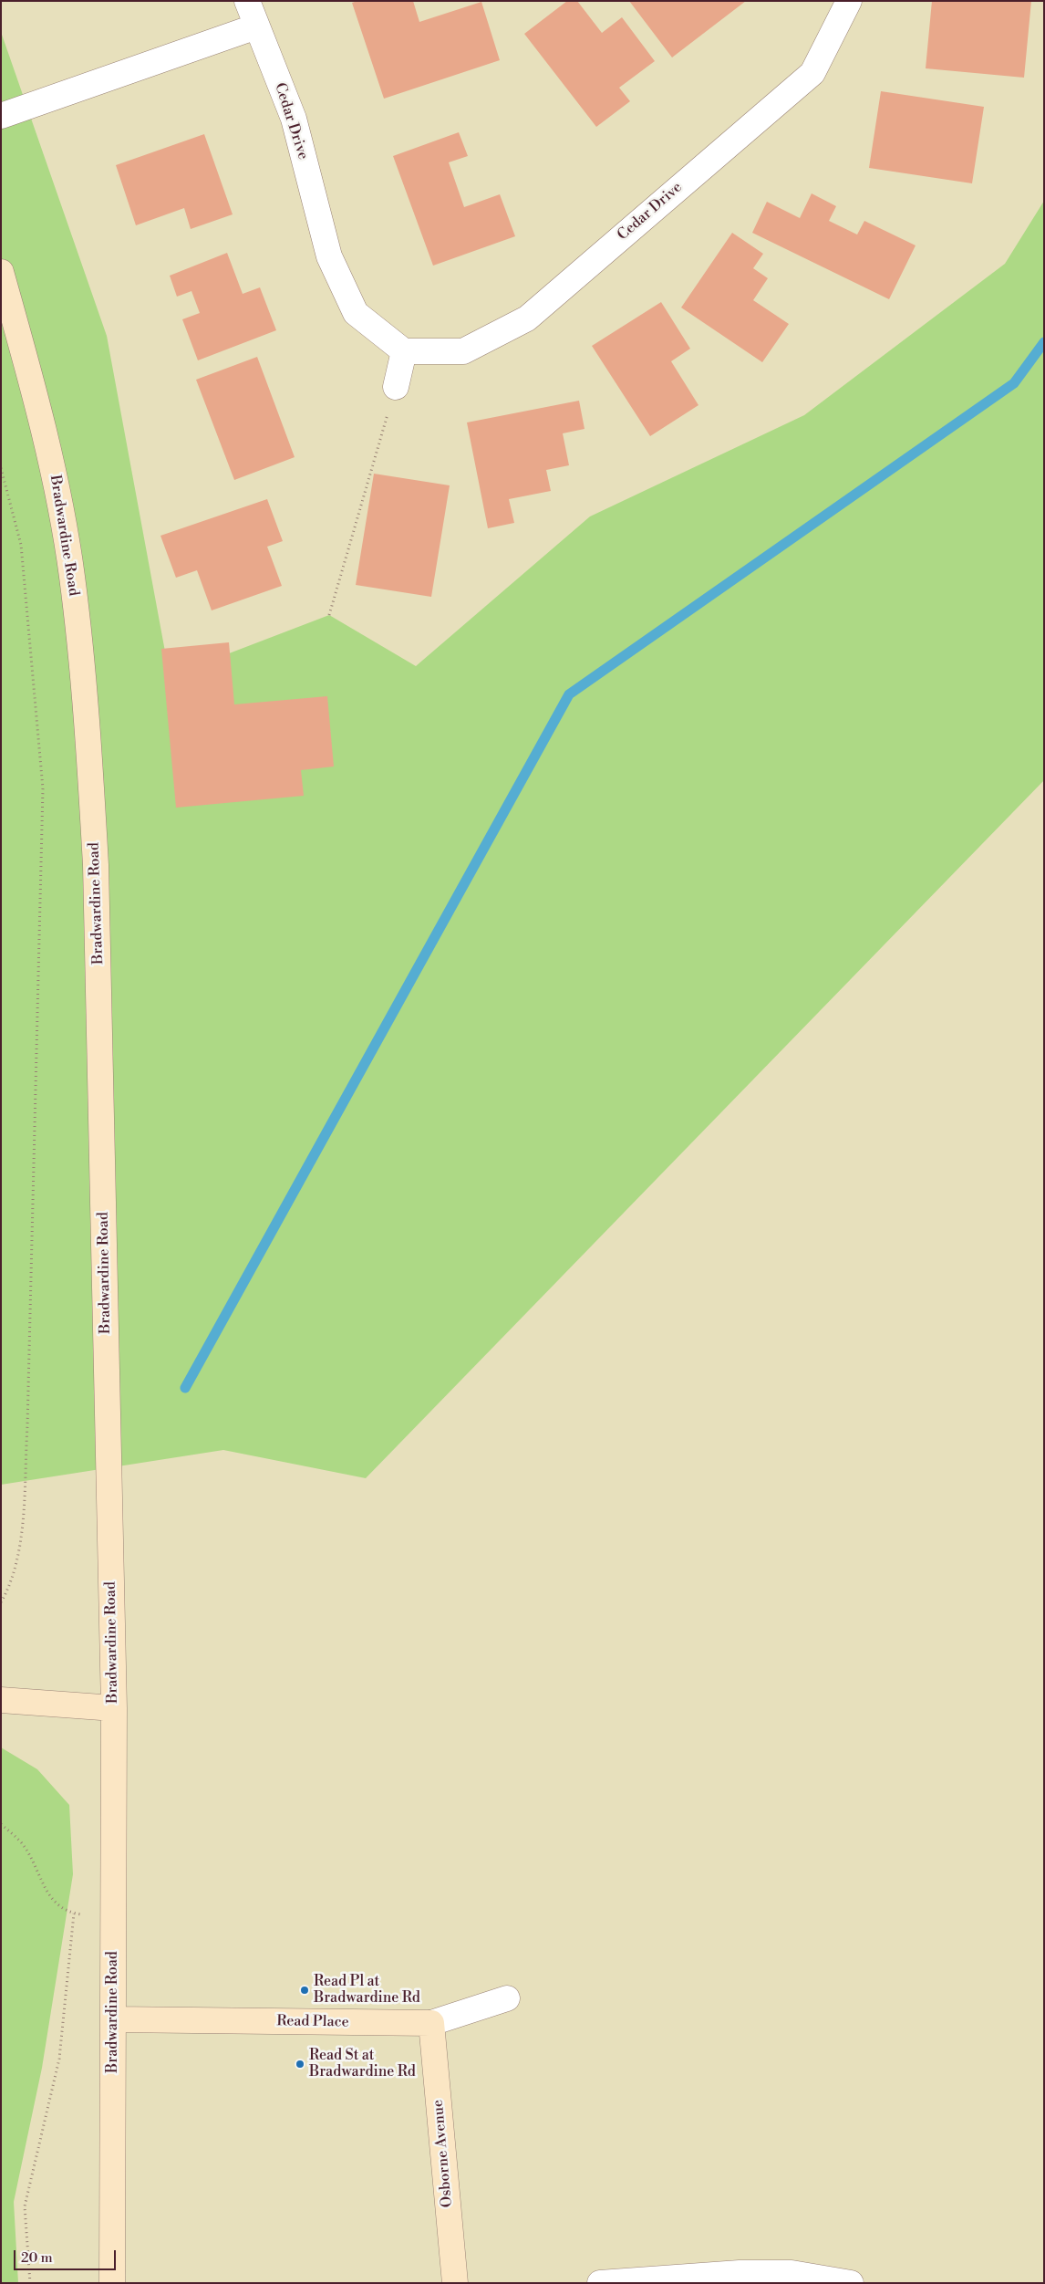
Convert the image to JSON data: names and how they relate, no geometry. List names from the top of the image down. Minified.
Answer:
{"streets":{"main road":["Bradwardine Road","Read Place","Osborne Avenue"],"street":["Cedar Drive"]},"crossings":[["Bradwardine Road","Read Place"],["Read Place","Osborne Avenue"]],"places":["Read Pl at Bradwardine Rd","Read St at Bradwardine Rd"],"scale_bar":"20 m"}
